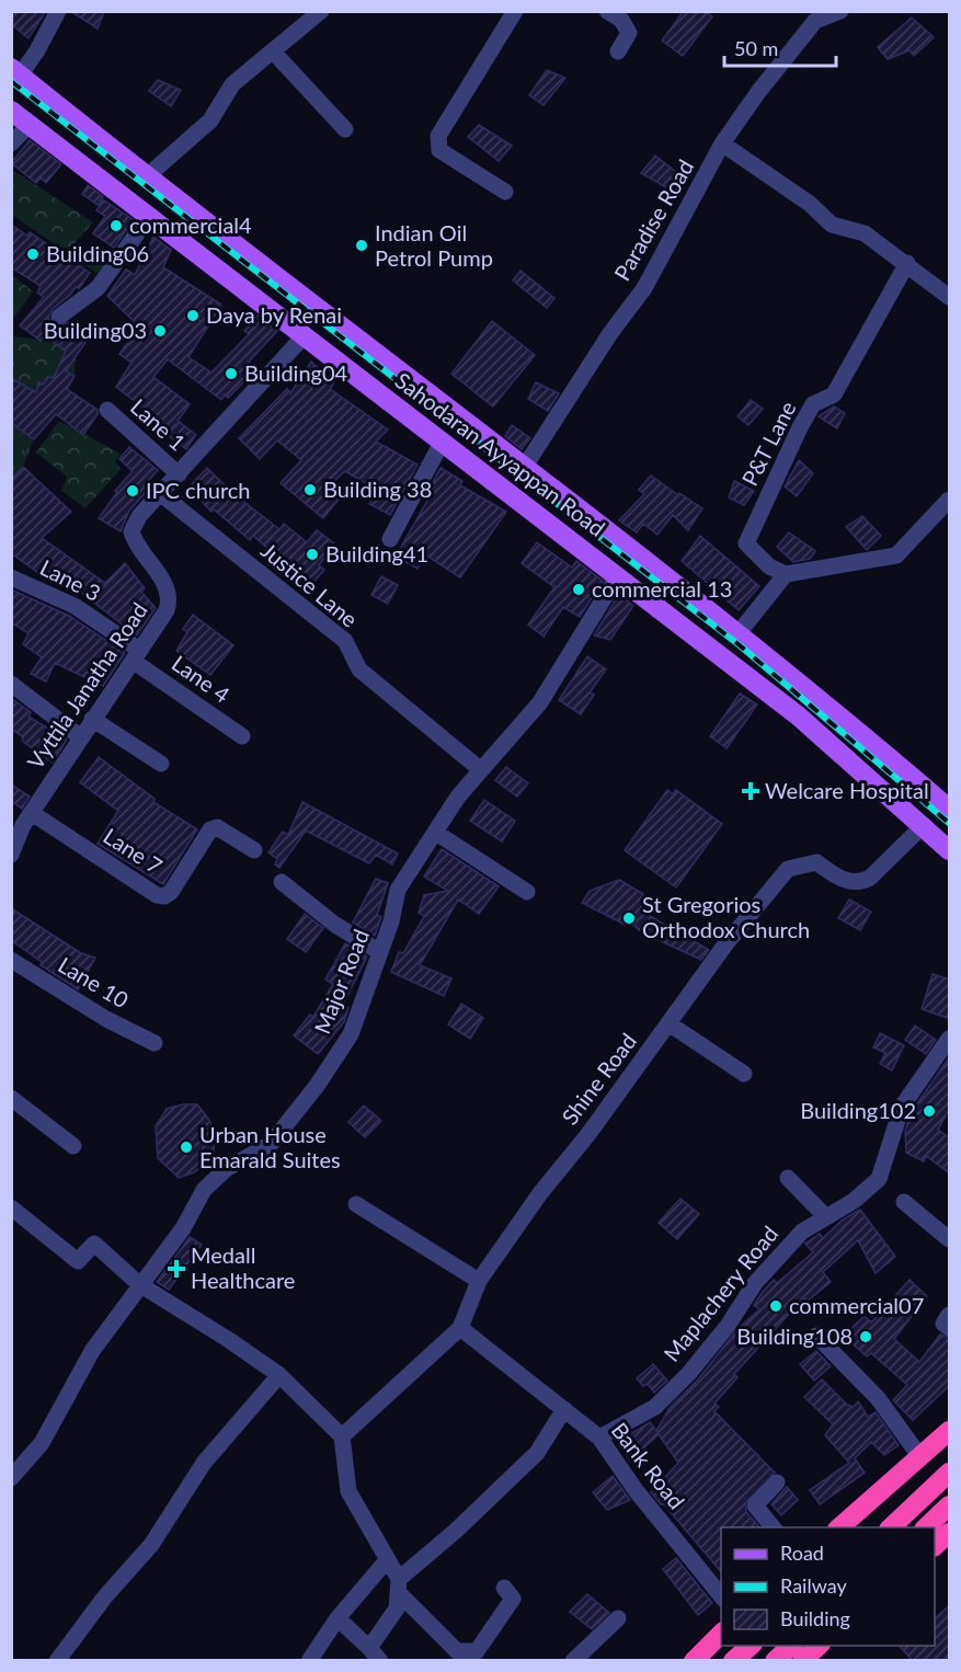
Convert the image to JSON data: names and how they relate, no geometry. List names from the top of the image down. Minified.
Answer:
{"streets":{"main road":["Sahodaran Ayyappan Road"],"street":["Paradise Road","Lane 1","P&T Lane","Lane 3","Justice Lane","Lane 4","Vyttila Janatha Road","Lane 7","Major Road","Lane 10","Shine Road","Maplachery Road","Bank Road"]},"crossings":[["Paradise Road","Sahodaran Ayyappan Road"],["Lane 1","Vyttila Janatha Road"],["Sahodaran Ayyappan Road","Vyttila Janatha Road"],["Sahodaran Ayyappan Road","Major Road"],["Sahodaran Ayyappan Road","Shine Road"],["Lane 3","Lane 4"],["Lane 3","Vyttila Janatha Road"],["Justice Lane","Vyttila Janatha Road"],["Justice Lane","Major Road"],["Lane 4","Vyttila Janatha Road"],["Vyttila Janatha Road","Lane 7"],["Shine Road","Bank Road"],["Maplachery Road","Bank Road"]],"places":{"other":["commercial4","Indian Oil Petrol Pump","Building06","Daya by Renai","Building03","Building04","Building 38","IPC church","Building41","commercial 13","St Gregorios Orthodox Church","Building102","Urban House Emarald Suites","commercial07","Building108"],"health":["Welcare Hospital","Medall Healthcare"]},"legend":["Road","Railway","Building"],"scale_bar":"50 m"}
